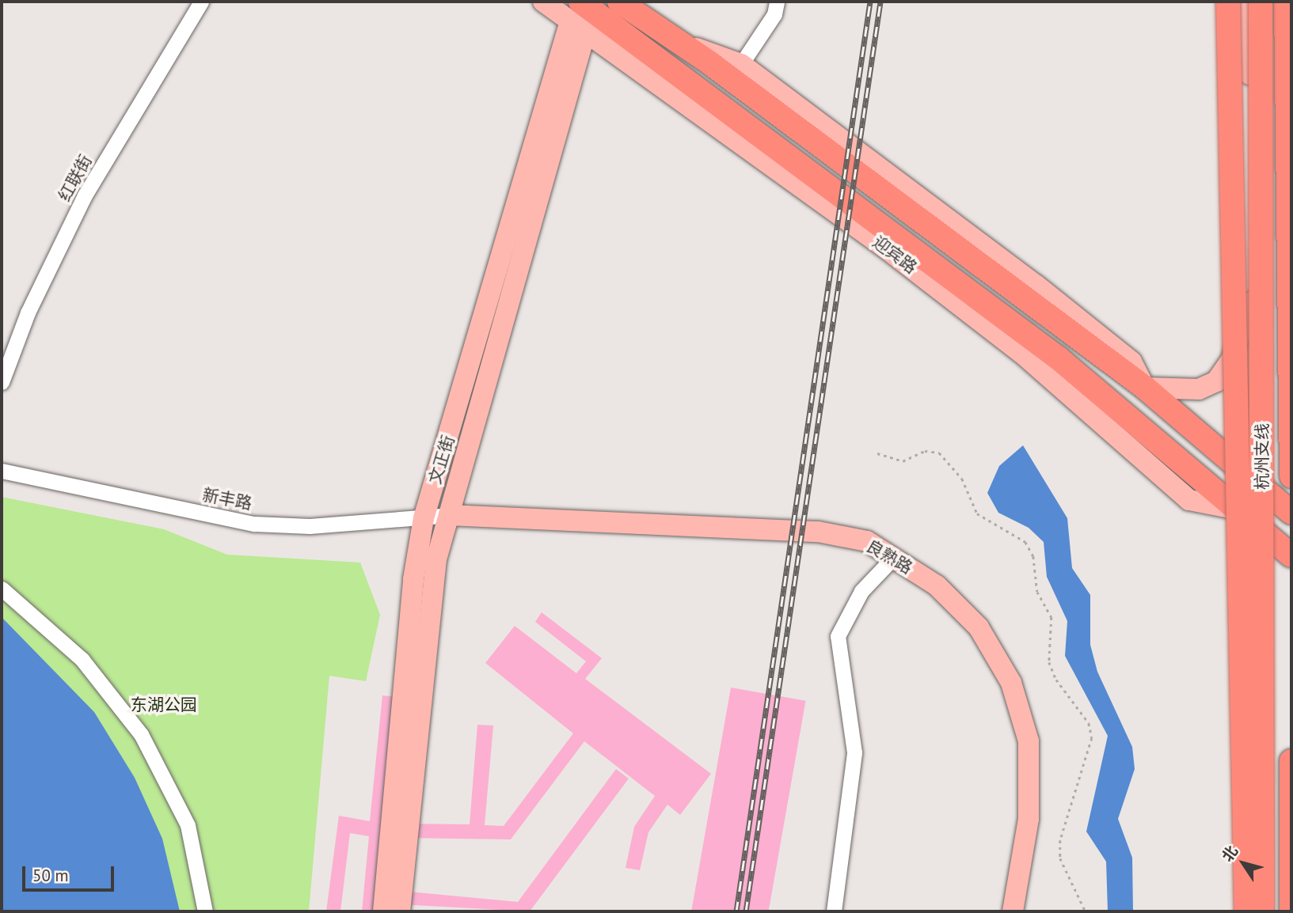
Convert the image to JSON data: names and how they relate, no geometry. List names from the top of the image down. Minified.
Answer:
{"streets":{"highway":["迎宾路","杭州支线"],"main road":["文正街","良熟路"],"street":["红联街","新丰路"]},"crossings":[["迎宾路","文正街"],["文正街","新丰路"],["文正街","良熟路"],["新丰路","良熟路"]],"parks":["东湖公园"],"scale_bar":"50 m","north":"top left"}
